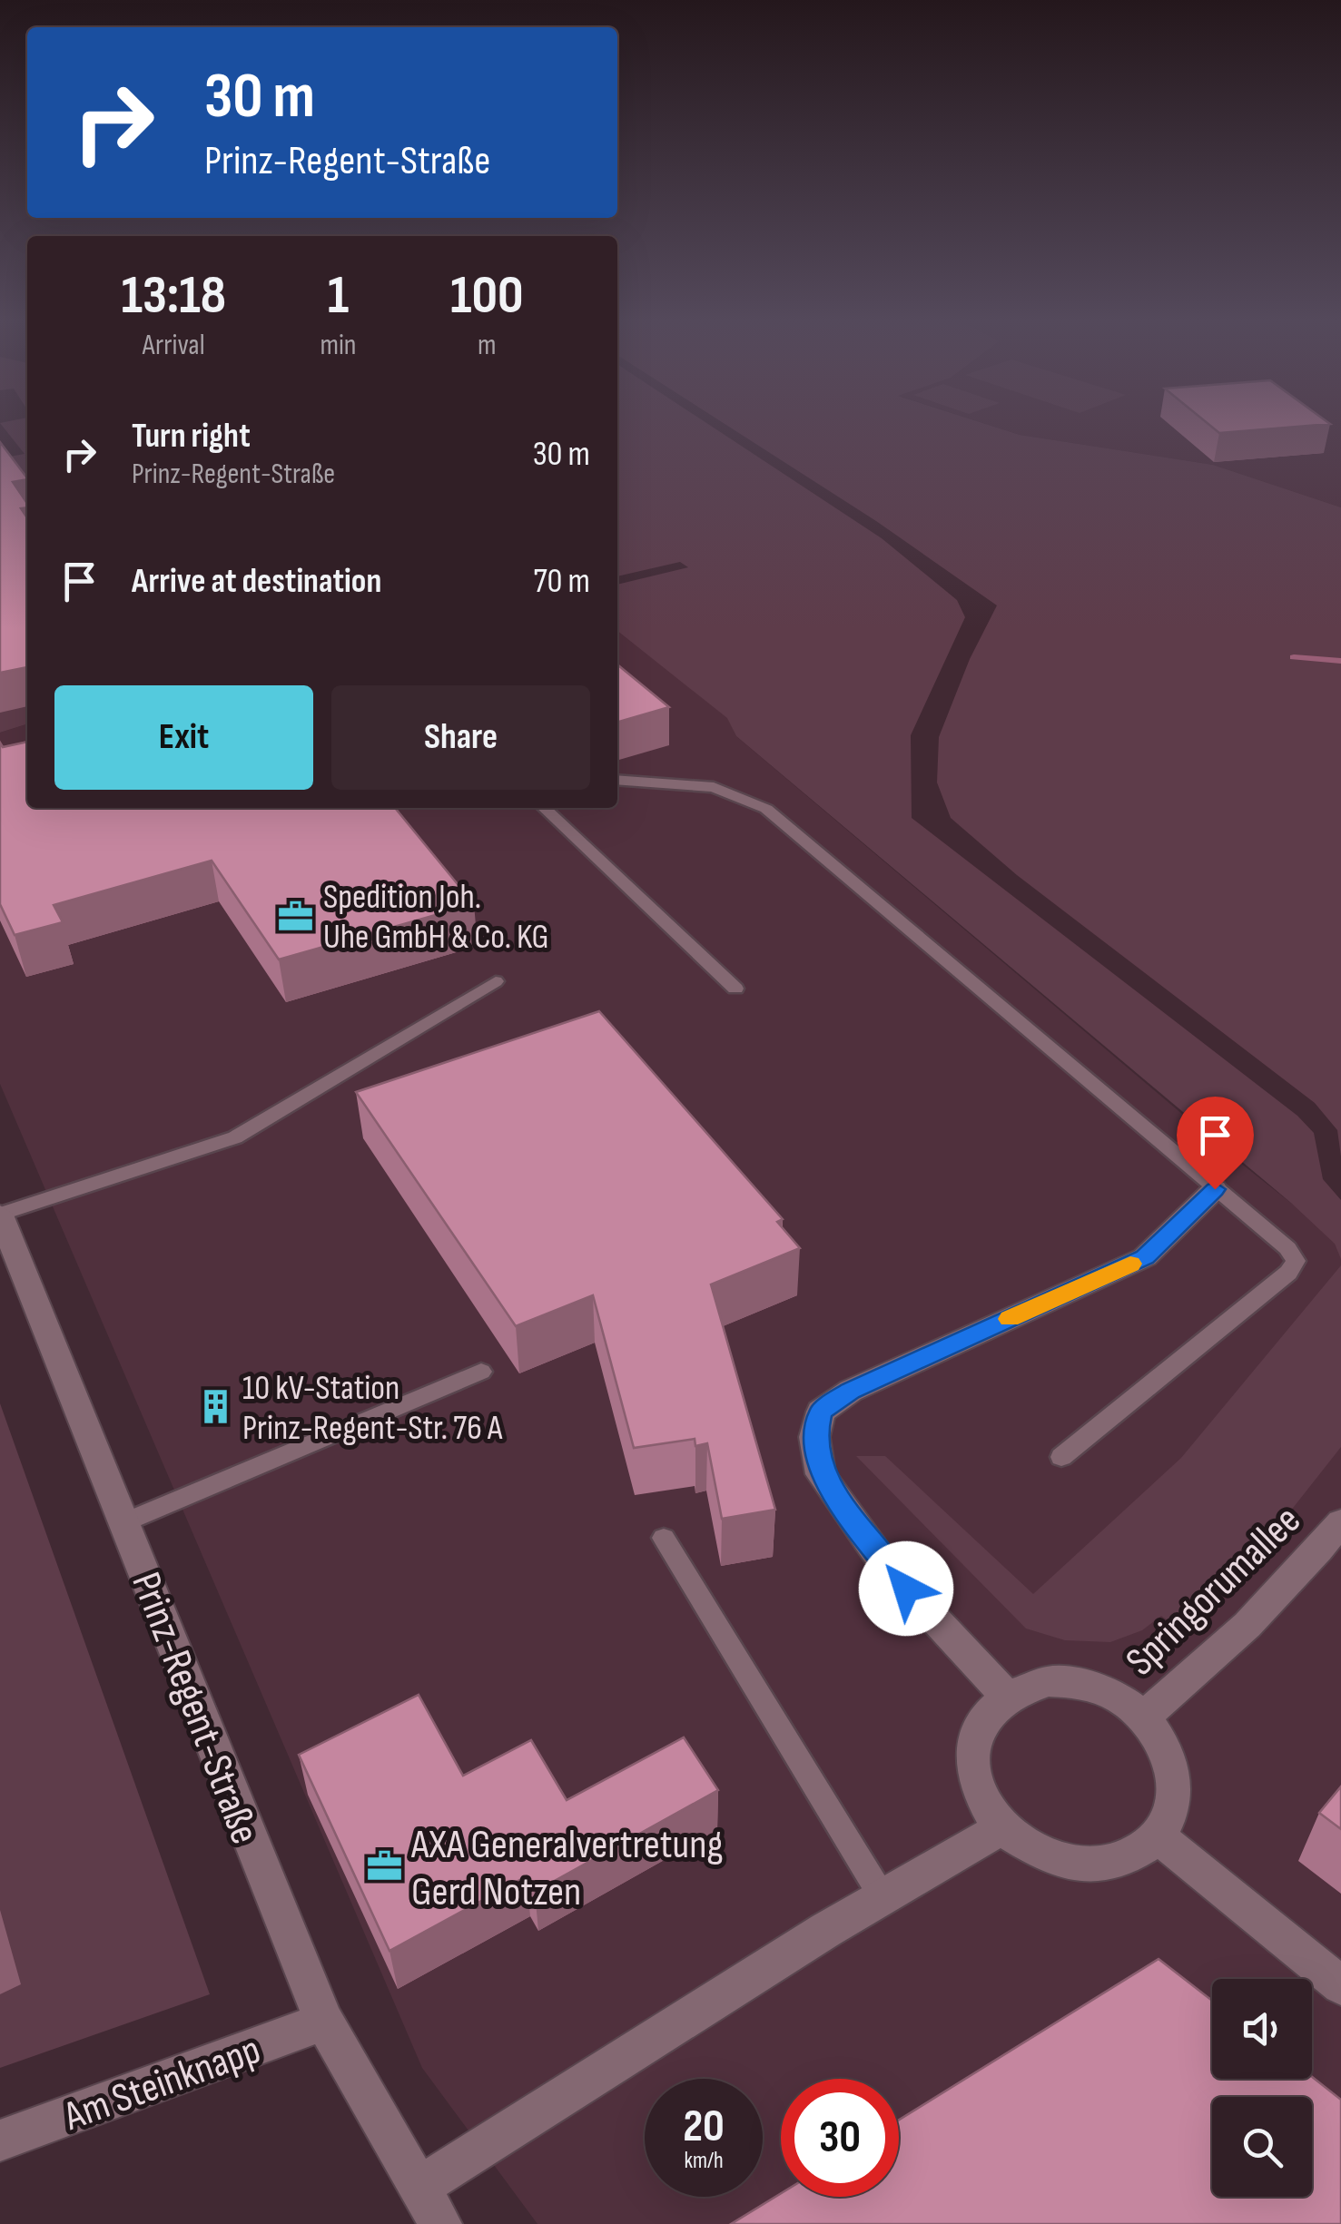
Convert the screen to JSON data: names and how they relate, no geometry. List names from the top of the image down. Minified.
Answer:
{"streets":{"street":["Springorumallee","Prinz-Regent-Straße","Am Steinknapp"]},"crossings":[["Prinz-Regent-Straße","Am Steinknapp"]],"places":{"office":["Spedition Joh. Uhe GmbH & Co. KG","AXA Generalvertretung Gerd Notzen"],"building":["10 kV-Station Prinz-Regent-Str. 76 A"]},"page":{"turn":["30 m","Prinz-Regent-Straße"],"eta":["13:18","Arrival","1","min","100","m"],"list":[{"name":"Turn right","note":"Prinz-Regent-Straße","value":"30 m"},{"name":"Arrive at destination","value":"70 m"}],"buttons":["Exit","Share"],"speed":"20 km/h","limit":"30"}}
